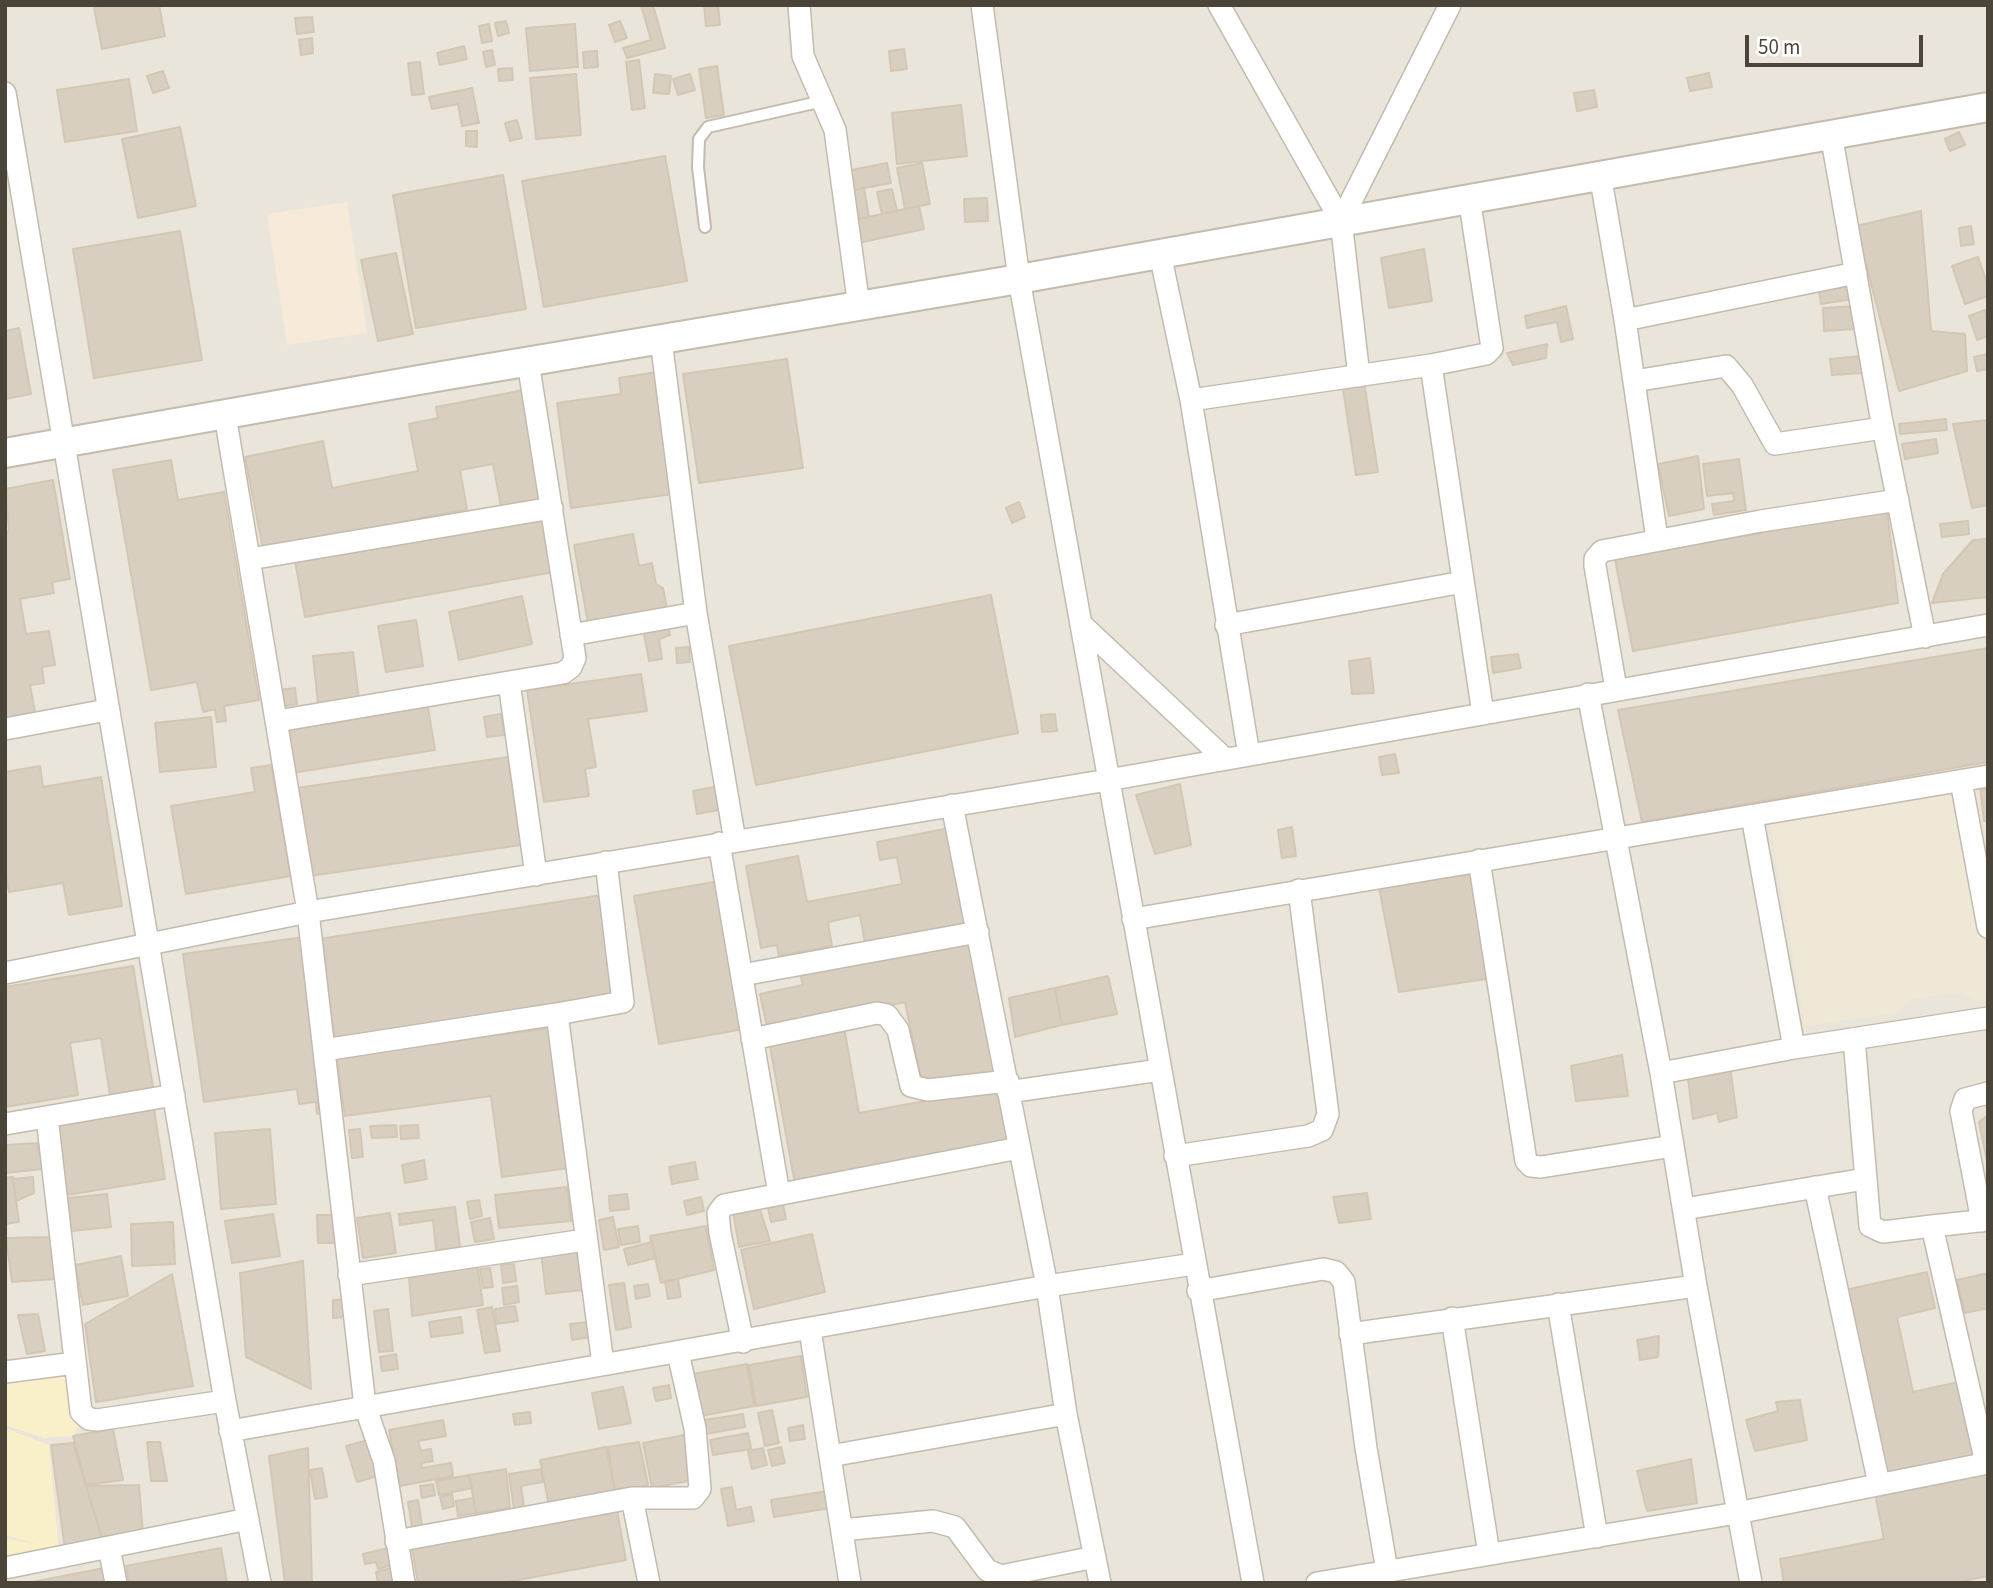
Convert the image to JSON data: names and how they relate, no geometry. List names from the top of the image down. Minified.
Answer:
{"scale_bar":"50 m"}
